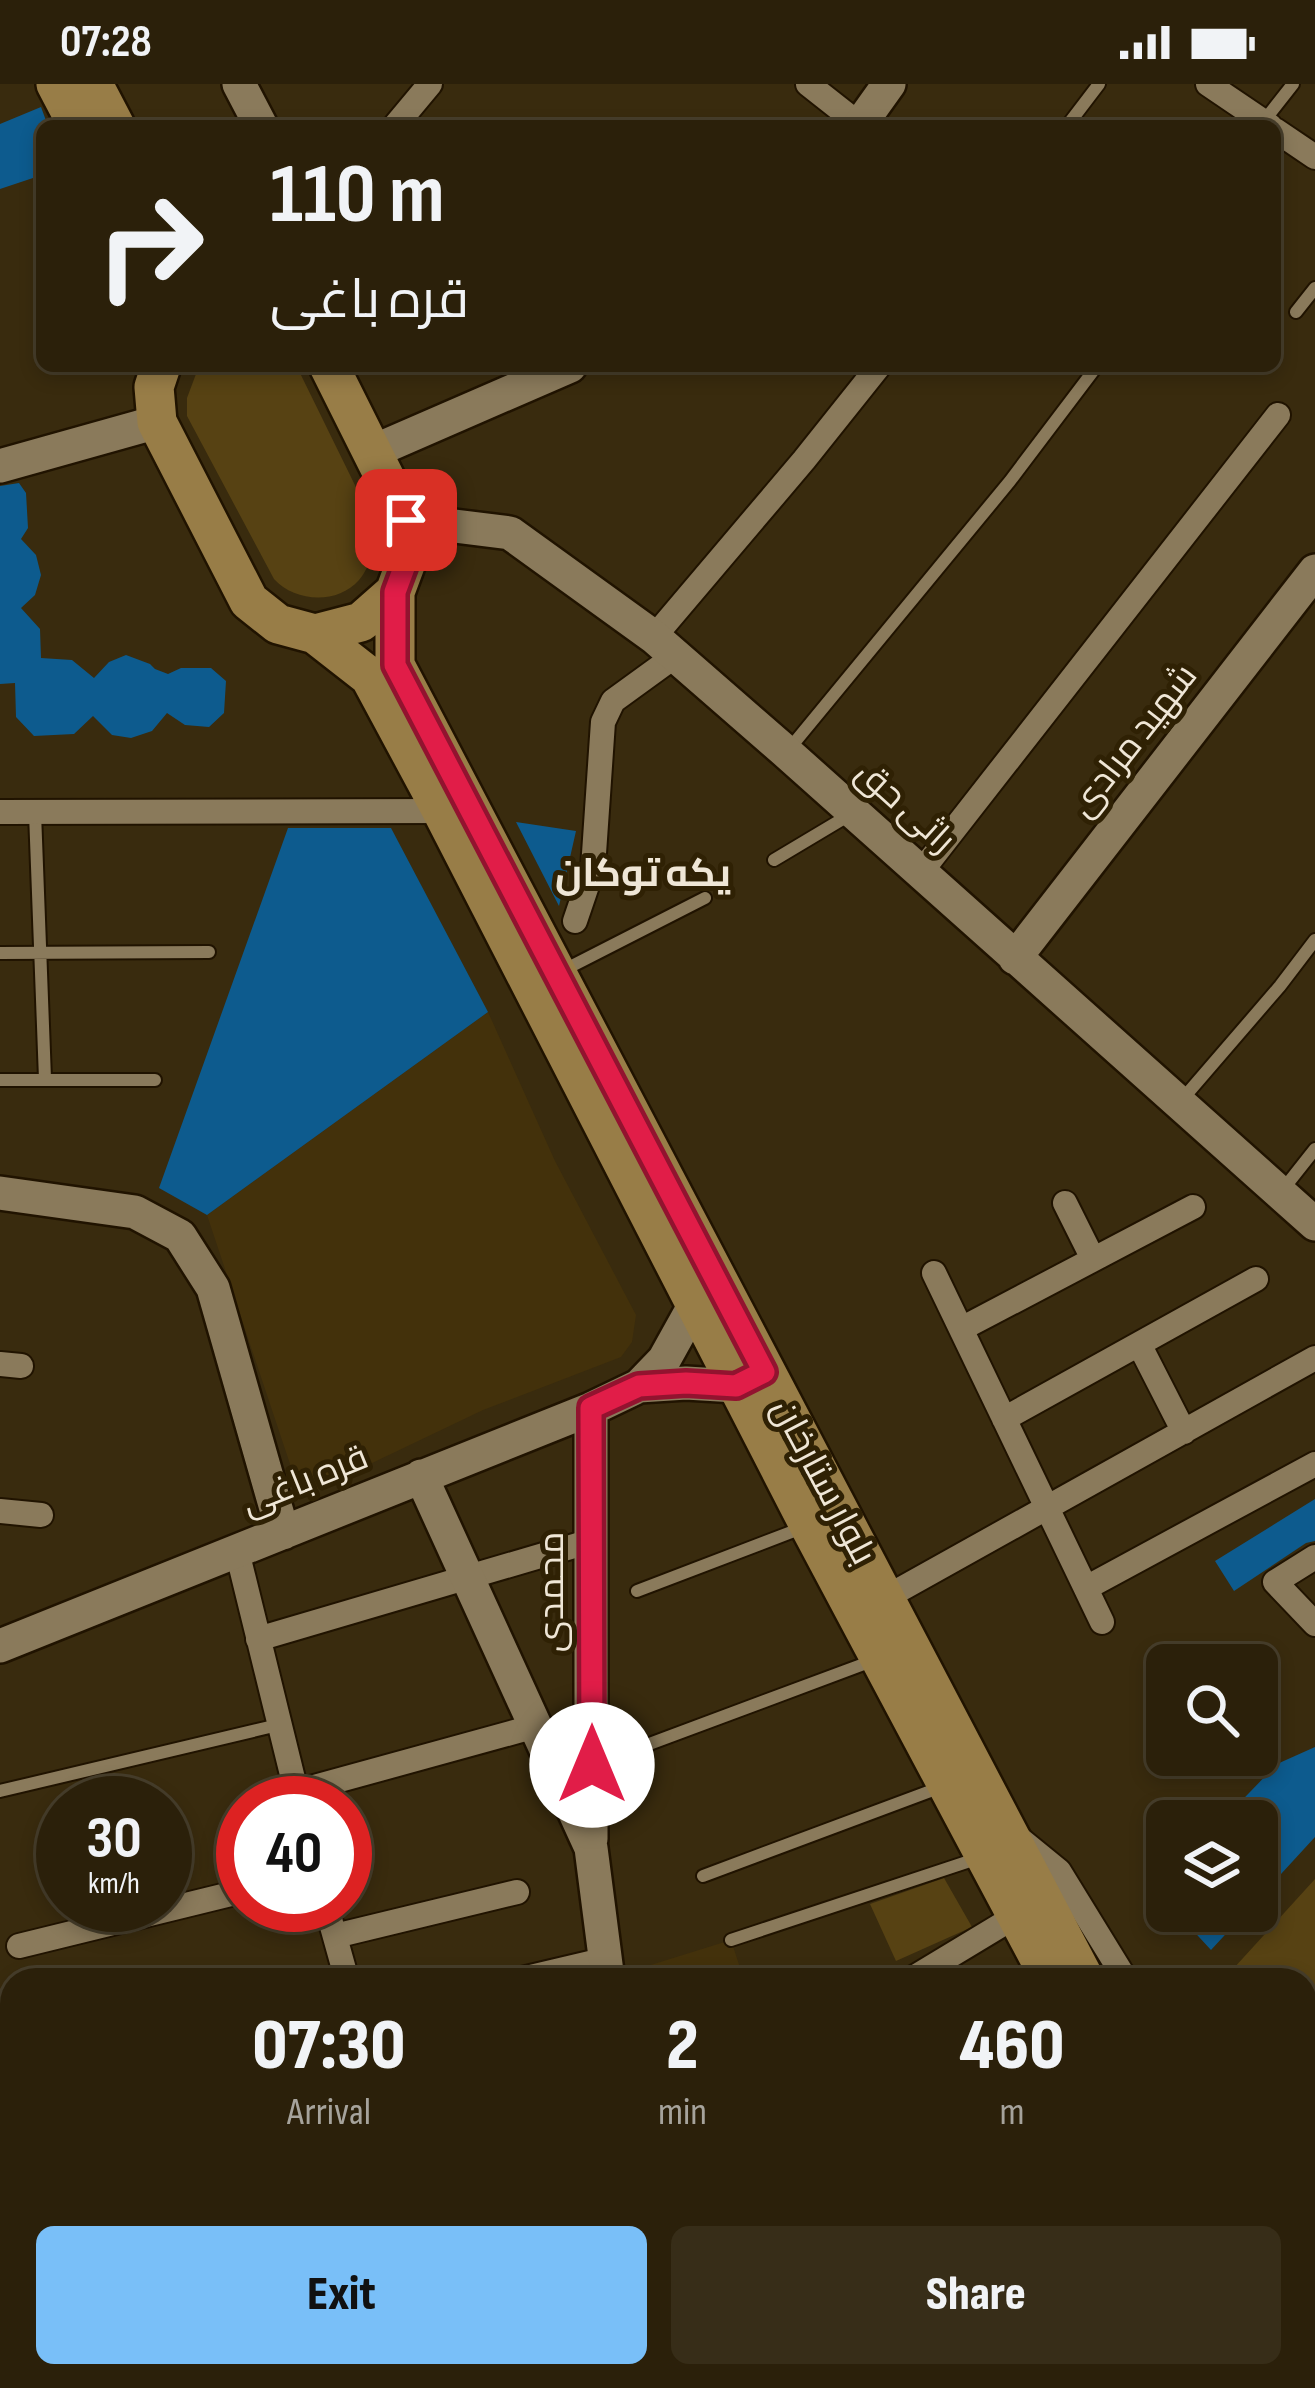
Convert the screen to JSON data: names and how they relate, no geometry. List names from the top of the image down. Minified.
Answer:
{"streets":{"main road":["شهید مرادی","راثی حق","قره باغی","بلوار ستارخان","محمدی"]},"crossings":[["شهید مرادی","راثی حق"],["راثی حق","بلوار ستارخان"],["قره باغی","بلوار ستارخان"],["قره باغی","محمدی"]],"districts":["یکه توکان"],"page":{"status":"07:28","turn":["110 m","قره باغی"],"speed":"30 km/h","limit":"40","eta":["07:30","Arrival","2","min","460","m"],"buttons":["Exit","Share"]}}
